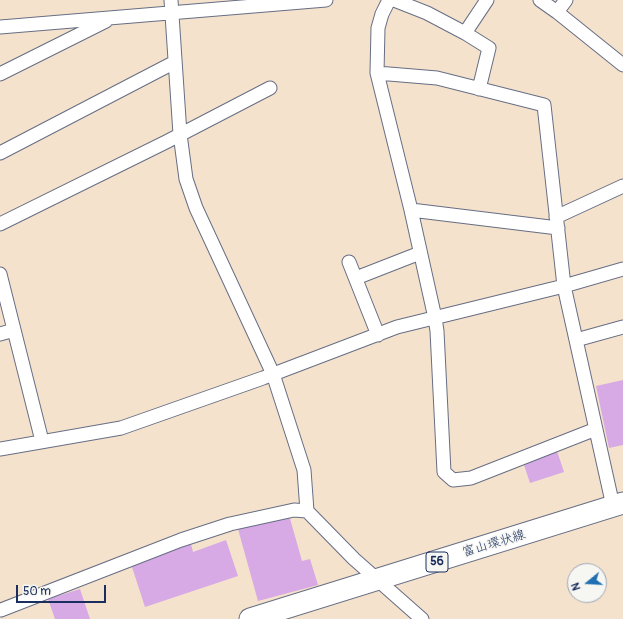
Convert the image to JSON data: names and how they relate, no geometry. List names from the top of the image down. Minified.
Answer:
{"streets":{"main road":["富山環状線","56"]},"scale_bar":"50 m","north":"left"}
